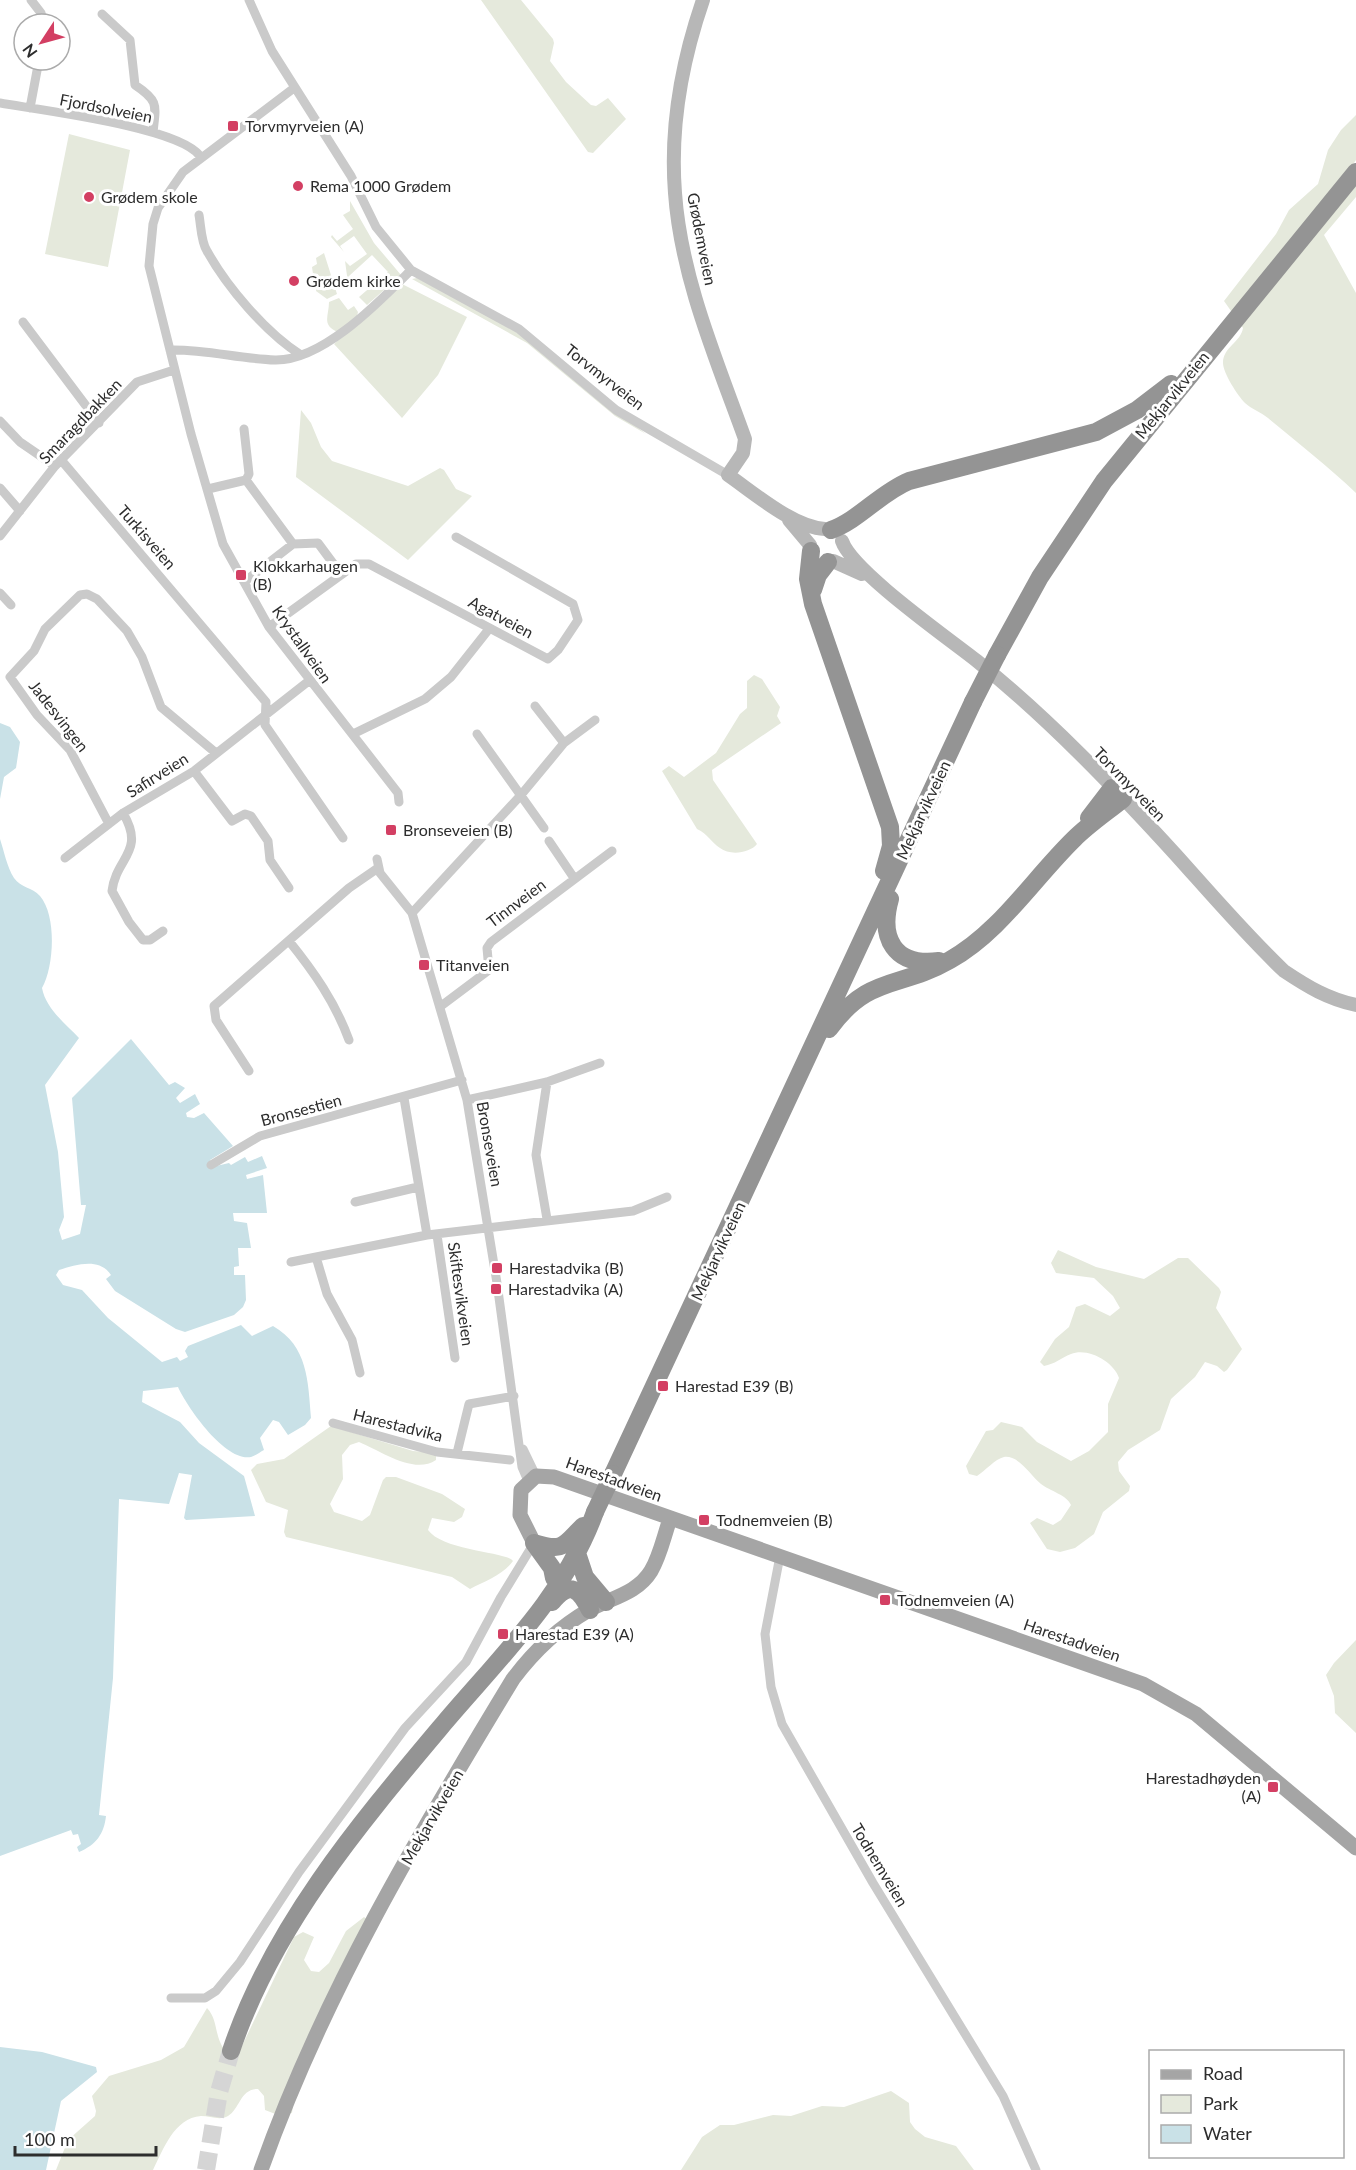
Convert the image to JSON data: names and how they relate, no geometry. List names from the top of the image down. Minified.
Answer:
{"streets":{"highway":["Mekjarvikveien"],"main road":["Grødemveien","Torvmyrveien","Harestadveien"],"street":["Fjordsolveien","Smaragdbakken","Turkisveien","Agatveien","Krystallveien","Jadesvingen","Safirveien","Tinnveien","Bronsestien","Bronseveien","Skiftesvikveien","Harestadvika","Todnemveien"]},"crossings":[["Fjordsolveien","Krystallveien"],["Grødemveien","Torvmyrveien"],["Torvmyrveien","Krystallveien"],["Mekjarvikveien","Harestadveien"],["Smaragdbakken","Turkisveien"],["Smaragdbakken","Krystallveien"],["Turkisveien","Safirveien"],["Agatveien","Krystallveien"],["Krystallveien","Safirveien"],["Jadesvingen","Safirveien"],["Tinnveien","Bronseveien"],["Bronsestien","Bronseveien"],["Bronsestien","Skiftesvikveien"],["Bronseveien","Skiftesvikveien"],["Bronseveien","Harestadvika"],["Bronseveien","Harestadveien"],["Harestadveien","Todnemveien"]],"places":{"transit":["Torvmyrveien (A)","Klokkarhaugen (B)","Bronseveien (B)","Titanveien","Harestadvika (B)","Harestadvika (A)","Harestad E39 (B)","Todnemveien (B)","Todnemveien (A)","Harestad E39 (A)","Harestadhøyden (A)"],"other":["Rema 1000 Grødem","Grødem skole","Grødem kirke"]},"legend":["Road","Park","Water"],"scale_bar":"100 m","north":"bottom left"}
